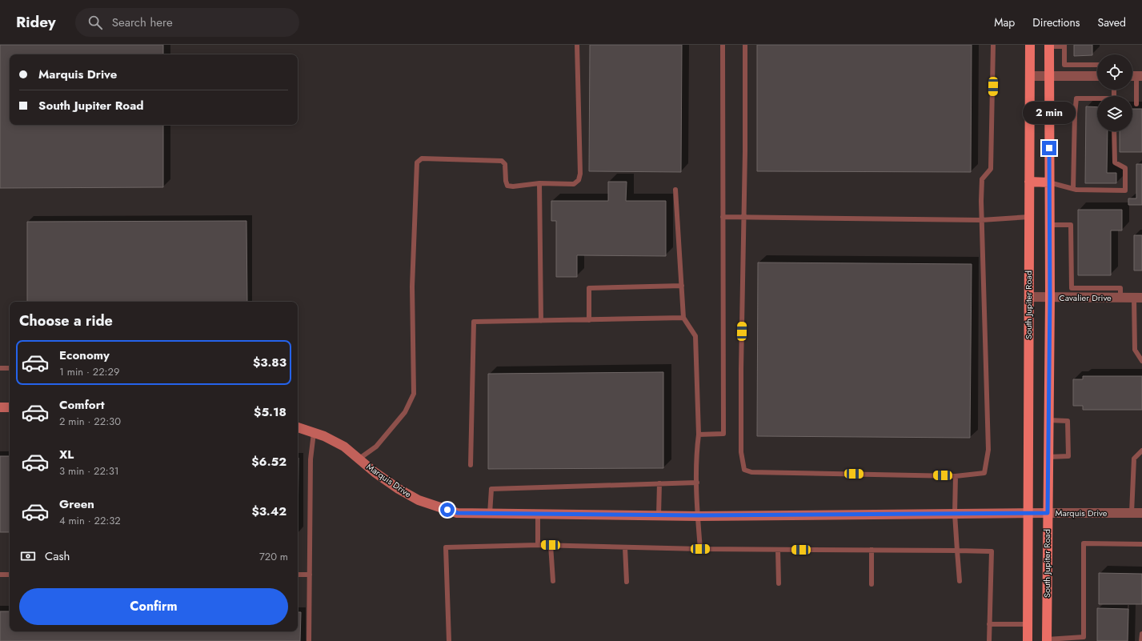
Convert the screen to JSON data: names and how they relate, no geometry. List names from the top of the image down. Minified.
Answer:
{"streets":{"main road":["South Jupiter Road"],"street":["Cavalier Drive","Marquis Drive"]},"crossings":[["Cavalier Drive","South Jupiter Road"],["South Jupiter Road","Marquis Drive"]],"page":{"header":"Ridey","search":"Search here","nav":["Map","Directions","Saved"],"banner":["Marquis Drive","South Jupiter Road"],"bubble":"2 min","heading":"Choose a ride","list":[{"name":"Economy","note":"1 min · 22:29","value":"$3.83"},{"name":"Comfort","note":"2 min · 22:30","value":"$5.18"},{"name":"XL","note":"3 min · 22:31","value":"$6.52"},{"name":"Green","note":"4 min · 22:32","value":"$3.42"}],"pay":["Cash","720 m"],"buttons":"Confirm"}}
